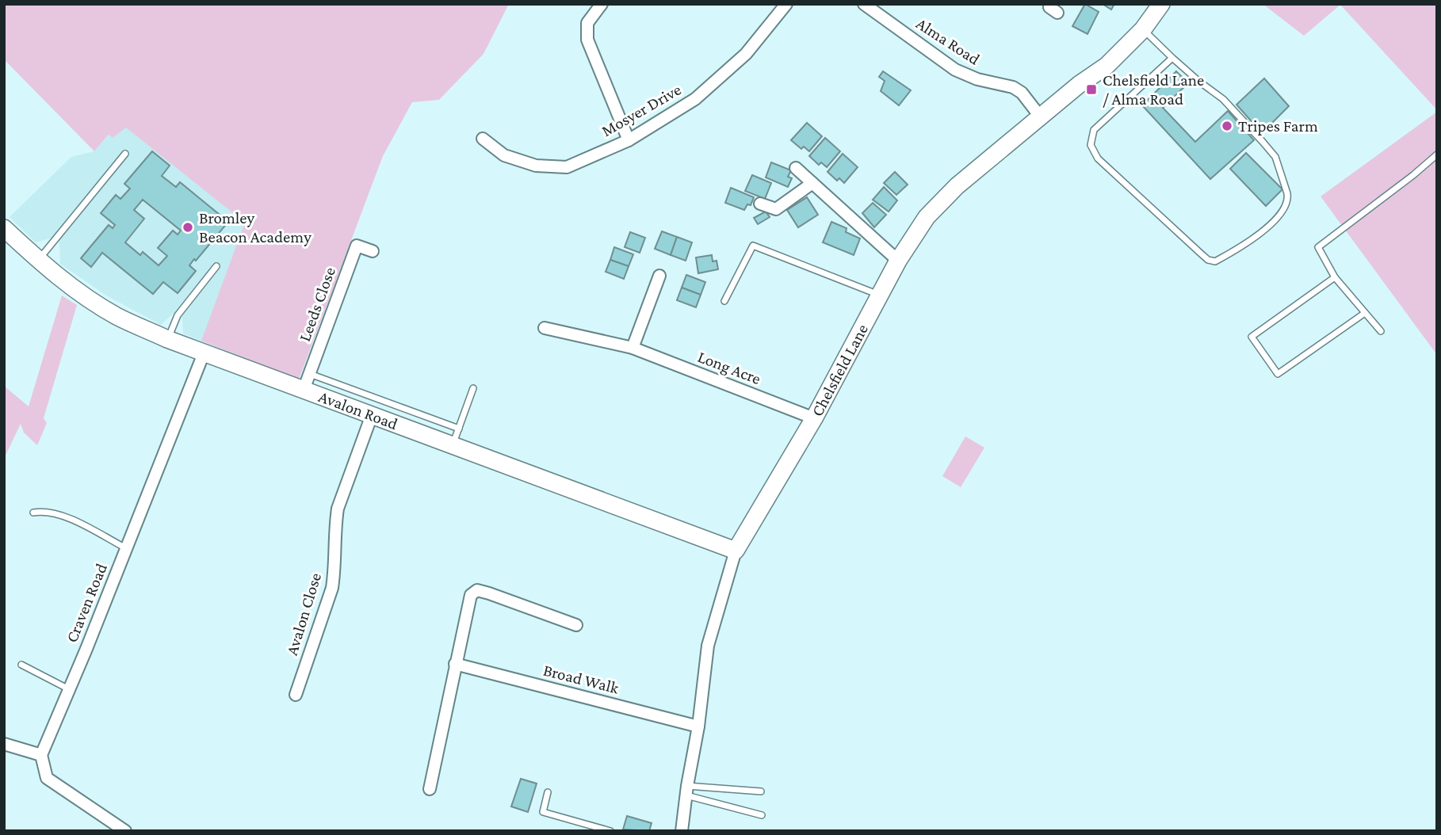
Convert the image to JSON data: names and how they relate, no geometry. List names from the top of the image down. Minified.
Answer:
{"streets":{"street":["Alma Road","Mosyer Drive","Leeds Close","Long Acre","Chelsfield Lane","Avalon Road","Craven Road","Avalon Close","Broad Walk"]},"crossings":[["Alma Road","Chelsfield Lane"],["Leeds Close","Avalon Road"],["Long Acre","Chelsfield Lane"],["Chelsfield Lane","Avalon Road"],["Chelsfield Lane","Broad Walk"],["Avalon Road","Craven Road"],["Avalon Road","Avalon Close"]],"places":{"transit":["Chelsfield Lane / Alma Road"],"other":["Tripes Farm","Bromley Beacon Academy"]}}
